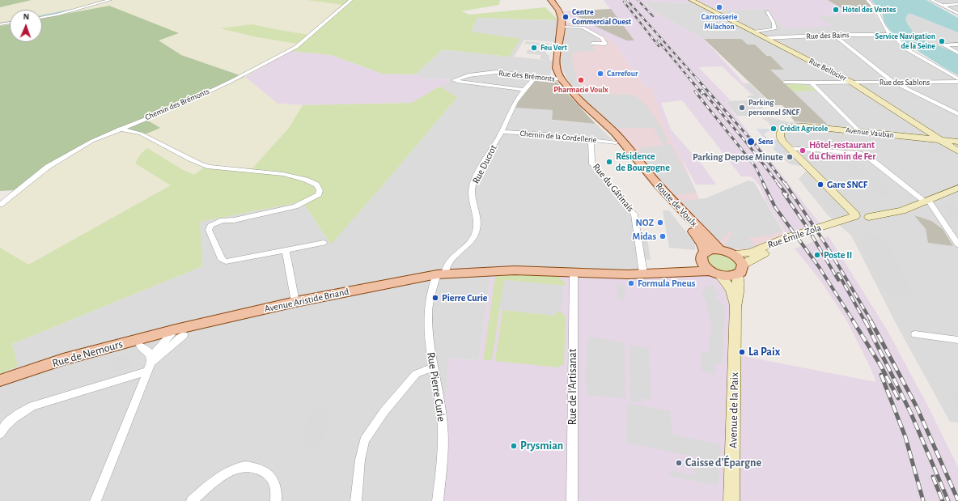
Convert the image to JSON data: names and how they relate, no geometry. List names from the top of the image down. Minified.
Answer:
{"streets":{"main road":["Rue Bellocier","Avenue Vauban","Route de Voulx","Rue Émile Zola","Avenue Aristide Briand","Rue de Nemours","Avenue de la Paix"],"street":["Rue des Bains","Rue des Brémonts","Rue des Sablons","Chemin des Brémonts","Chemin de la Cordellerie","Rue Ducrot","Rue du Gâtinais","Rue Pierre Curie","Rue de l'Artisanat"]},"crossings":[["Rue des Bains","Rue Bellocier"],["Rue Bellocier","Rue des Sablons"],["Rue Bellocier","Avenue Vauban"],["Rue des Brémonts","Rue Ducrot"],["Rue des Brémonts","Route de Voulx"],["Chemin de la Cordellerie","Rue Ducrot"],["Chemin de la Cordellerie","Rue du Gâtinais"],["Chemin de la Cordellerie","Route de Voulx"],["Rue Ducrot","Avenue Aristide Briand"],["Rue Ducrot","Rue Pierre Curie"],["Rue du Gâtinais","Avenue Aristide Briand"],["Route de Voulx","Rue Émile Zola"],["Route de Voulx","Avenue de la Paix"],["Rue Émile Zola","Avenue de la Paix"],["Avenue Aristide Briand","Rue de Nemours"],["Avenue Aristide Briand","Rue Pierre Curie"],["Avenue Aristide Briand","Rue de l'Artisanat"]],"places":["Carrosserie Milachon","Hôtel des Ventes","Centre Commercial Ouest","Service Navigation de la Seine","Feu Vert","Carrefour","Pharmacie Voulx","Parking personnel SNCF","Crédit Agricole","Sens","Hôtel-restaurant du Chemin de Fer","Parking Depose Minute","Résidence de Bourgogne","Gare SNCF","NOZ","Midas","Poste II","Formula Pneus","Pierre Curie","La Paix","Prysmian","Caisse d'Épargne"],"north":"top"}
